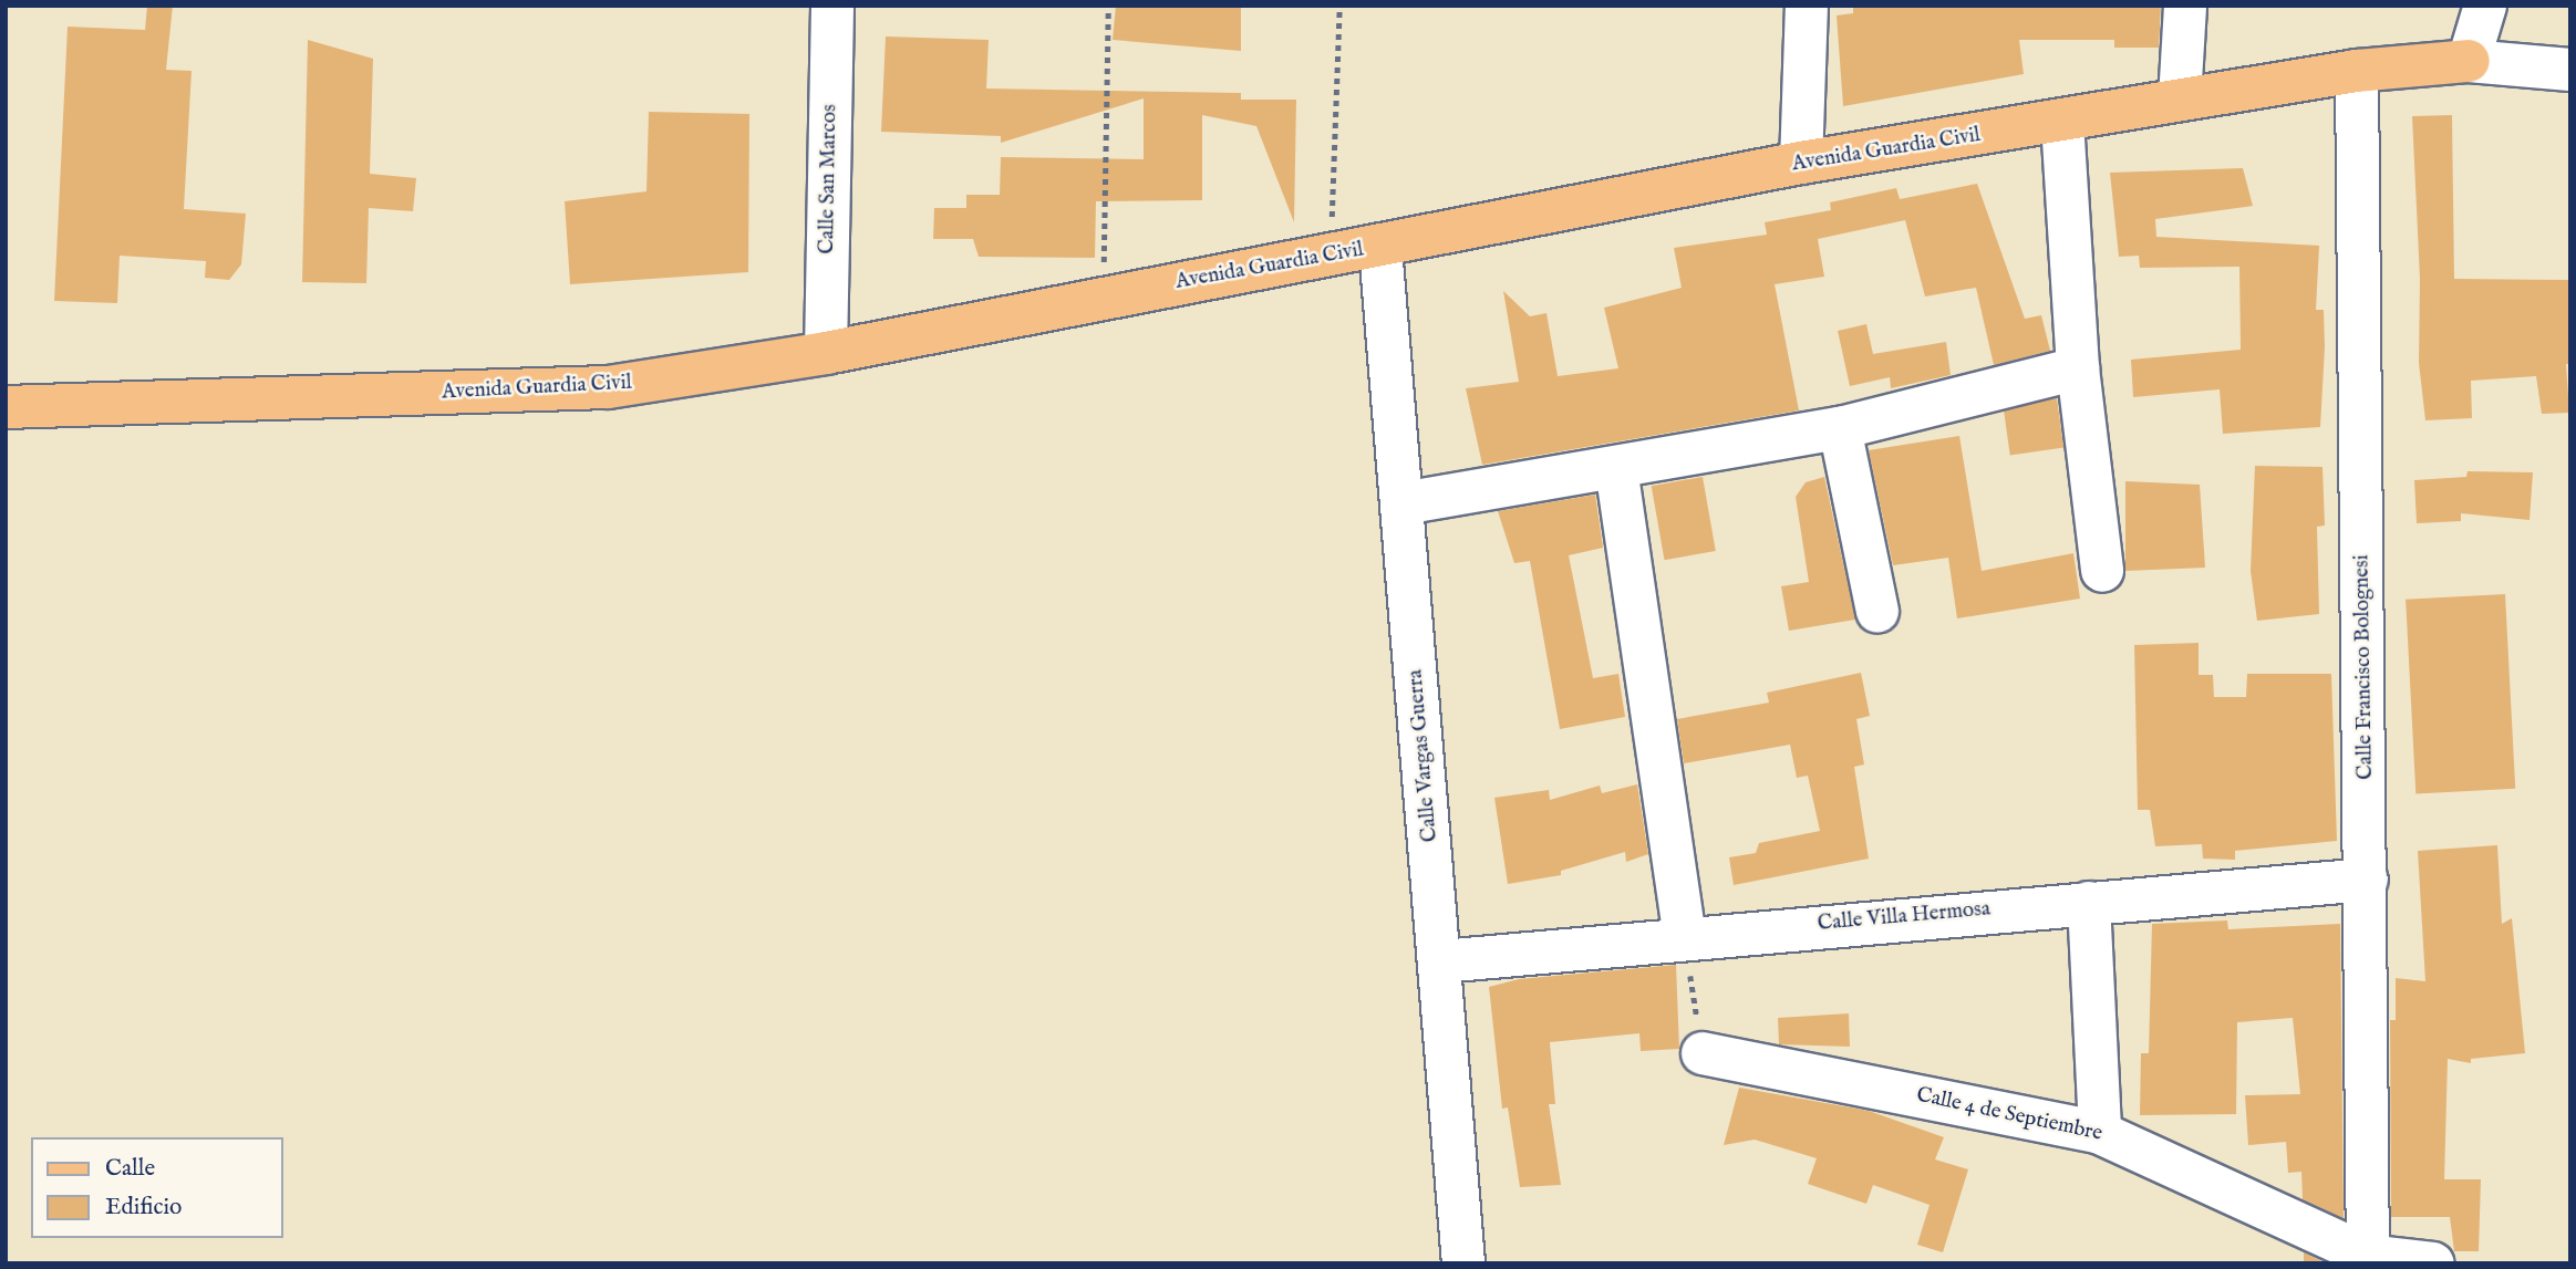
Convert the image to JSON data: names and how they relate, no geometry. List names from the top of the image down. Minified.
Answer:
{"streets":{"main road":["Avenida Guardia Civil"],"street":["Calle San Marcos","Calle Francisco Bolognesi","Calle Vargas Guerra","Calle Villa Hermosa","Calle 4 de Septiembre"]},"crossings":[["Avenida Guardia Civil","Calle San Marcos"],["Avenida Guardia Civil","Calle Francisco Bolognesi"],["Avenida Guardia Civil","Calle Vargas Guerra"],["Calle Francisco Bolognesi","Calle Villa Hermosa"],["Calle Francisco Bolognesi","Calle 4 de Septiembre"],["Calle Vargas Guerra","Calle Villa Hermosa"]],"legend":["Calle","Edificio"]}
